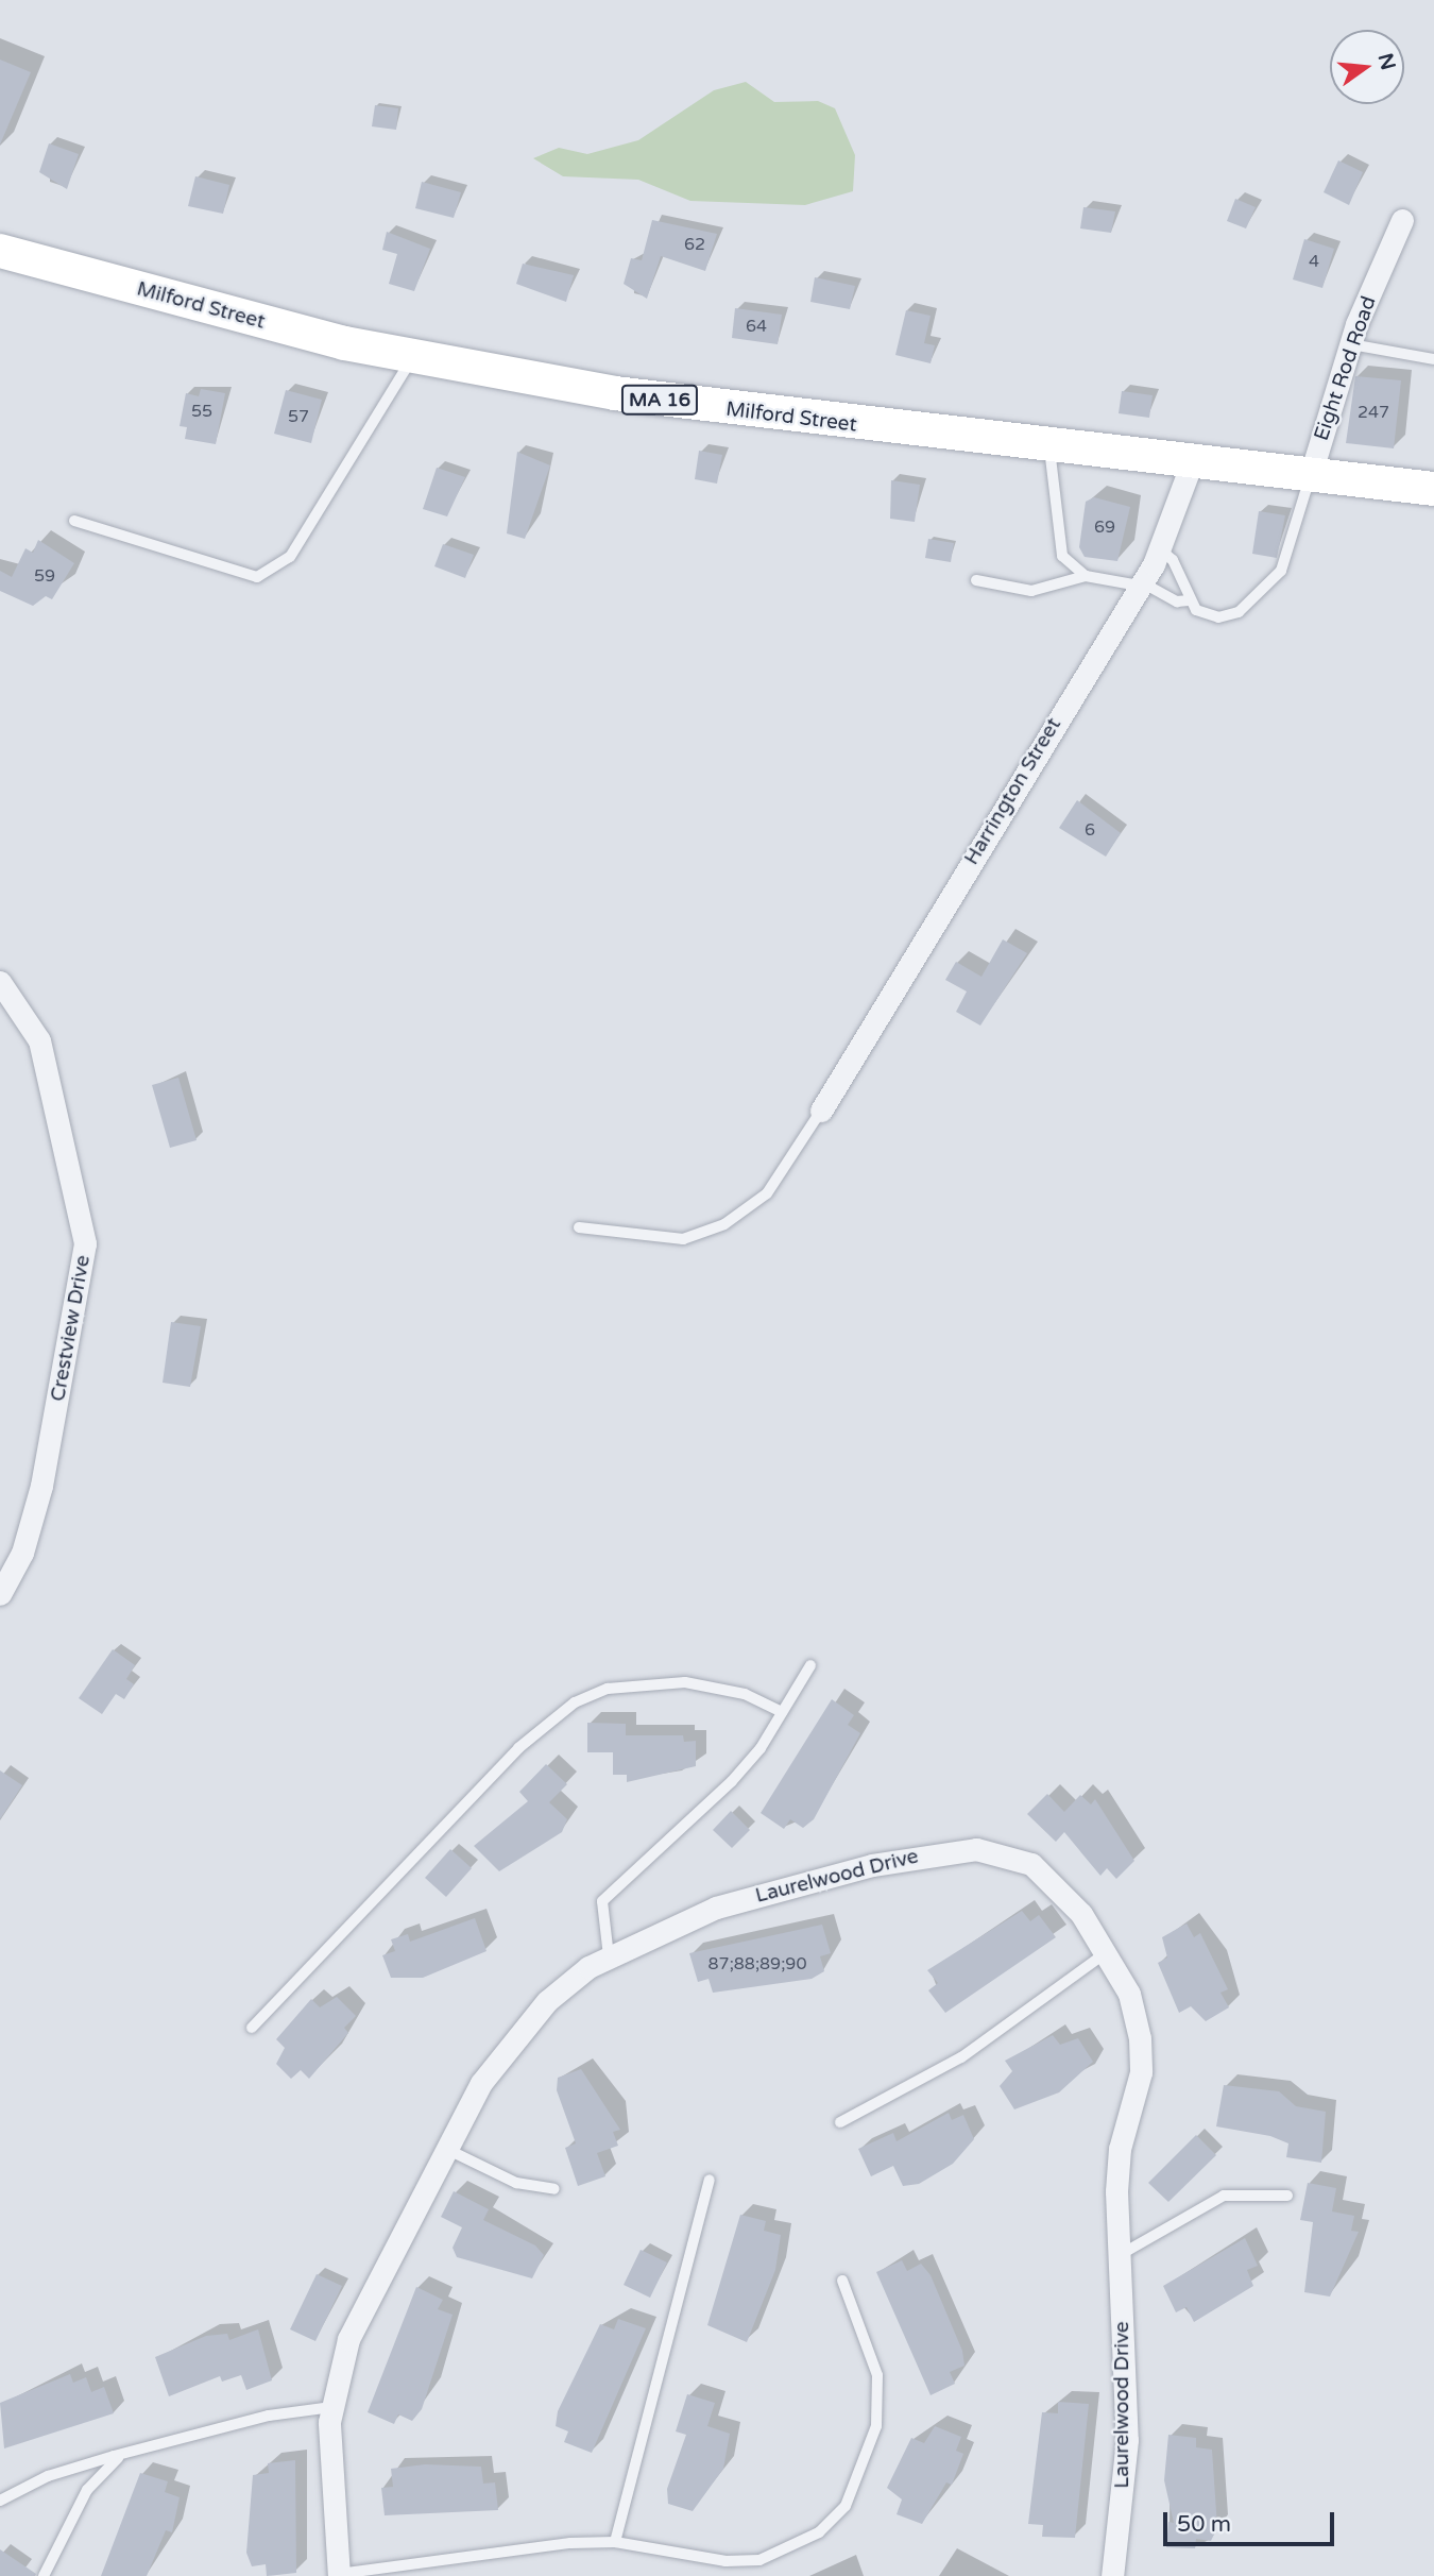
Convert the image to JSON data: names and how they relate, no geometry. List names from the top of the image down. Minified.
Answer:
{"streets":{"main road":["Milford Street","MA 16"],"street":["Eight Rod Road","Harrington Street","Crestview Drive","Laurelwood Drive"]},"crossings":[["Milford Street","Eight Rod Road"],["Milford Street","MA 16"],["Milford Street","Harrington Street"],["Eight Rod Road","MA 16"]],"house_numbers":["62","4","64","55","247","57","69","59","6","87;88;89;90"],"scale_bar":"50 m","north":"right"}
